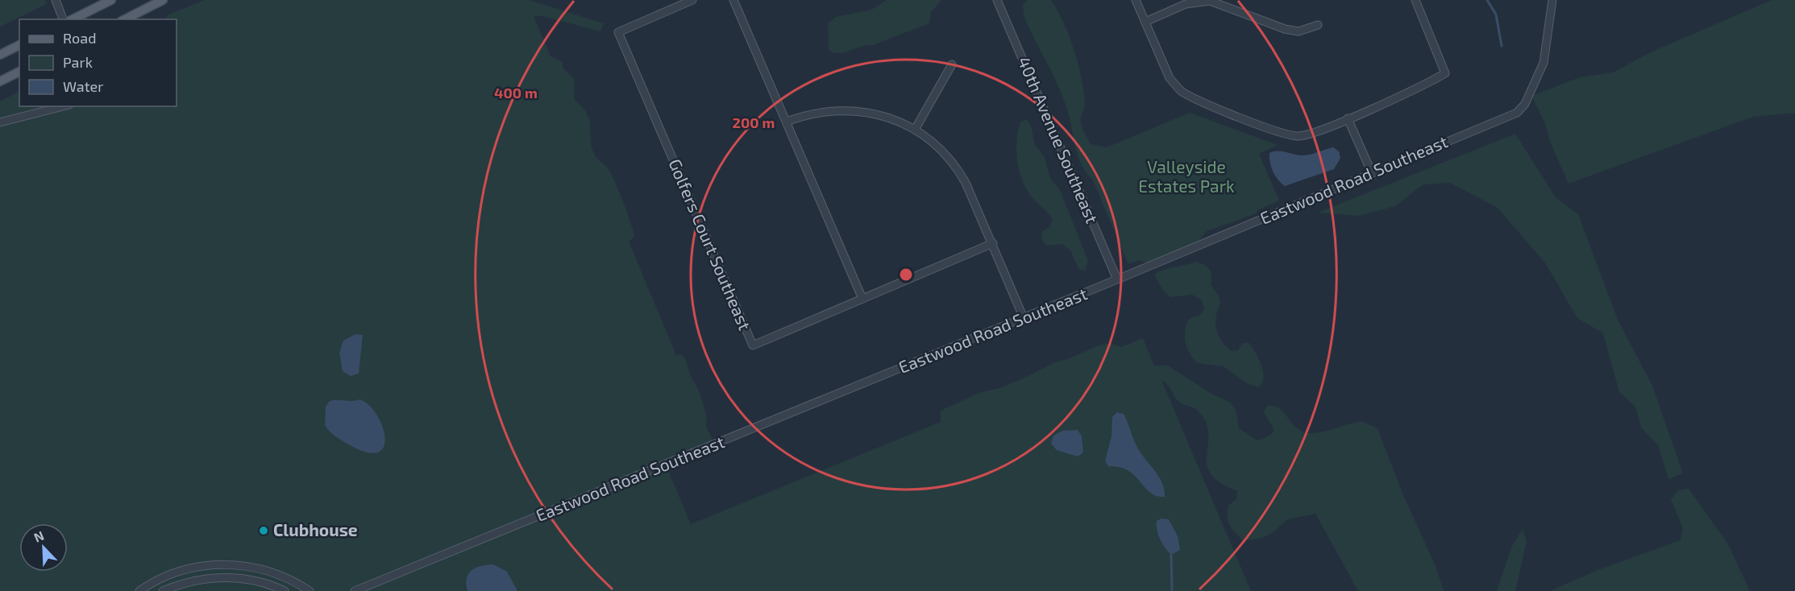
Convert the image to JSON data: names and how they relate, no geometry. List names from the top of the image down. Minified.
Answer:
{"streets":{"street":["40th Avenue Southeast","Eastwood Road Southeast","Golfers Court Southeast"]},"crossings":[["40th Avenue Southeast","Eastwood Road Southeast"]],"parks":["Valleyside Estates Park"],"places":["Clubhouse"],"legend":["Road","Park","Water"],"north":"top left","rings":["400 m","200 m"]}
